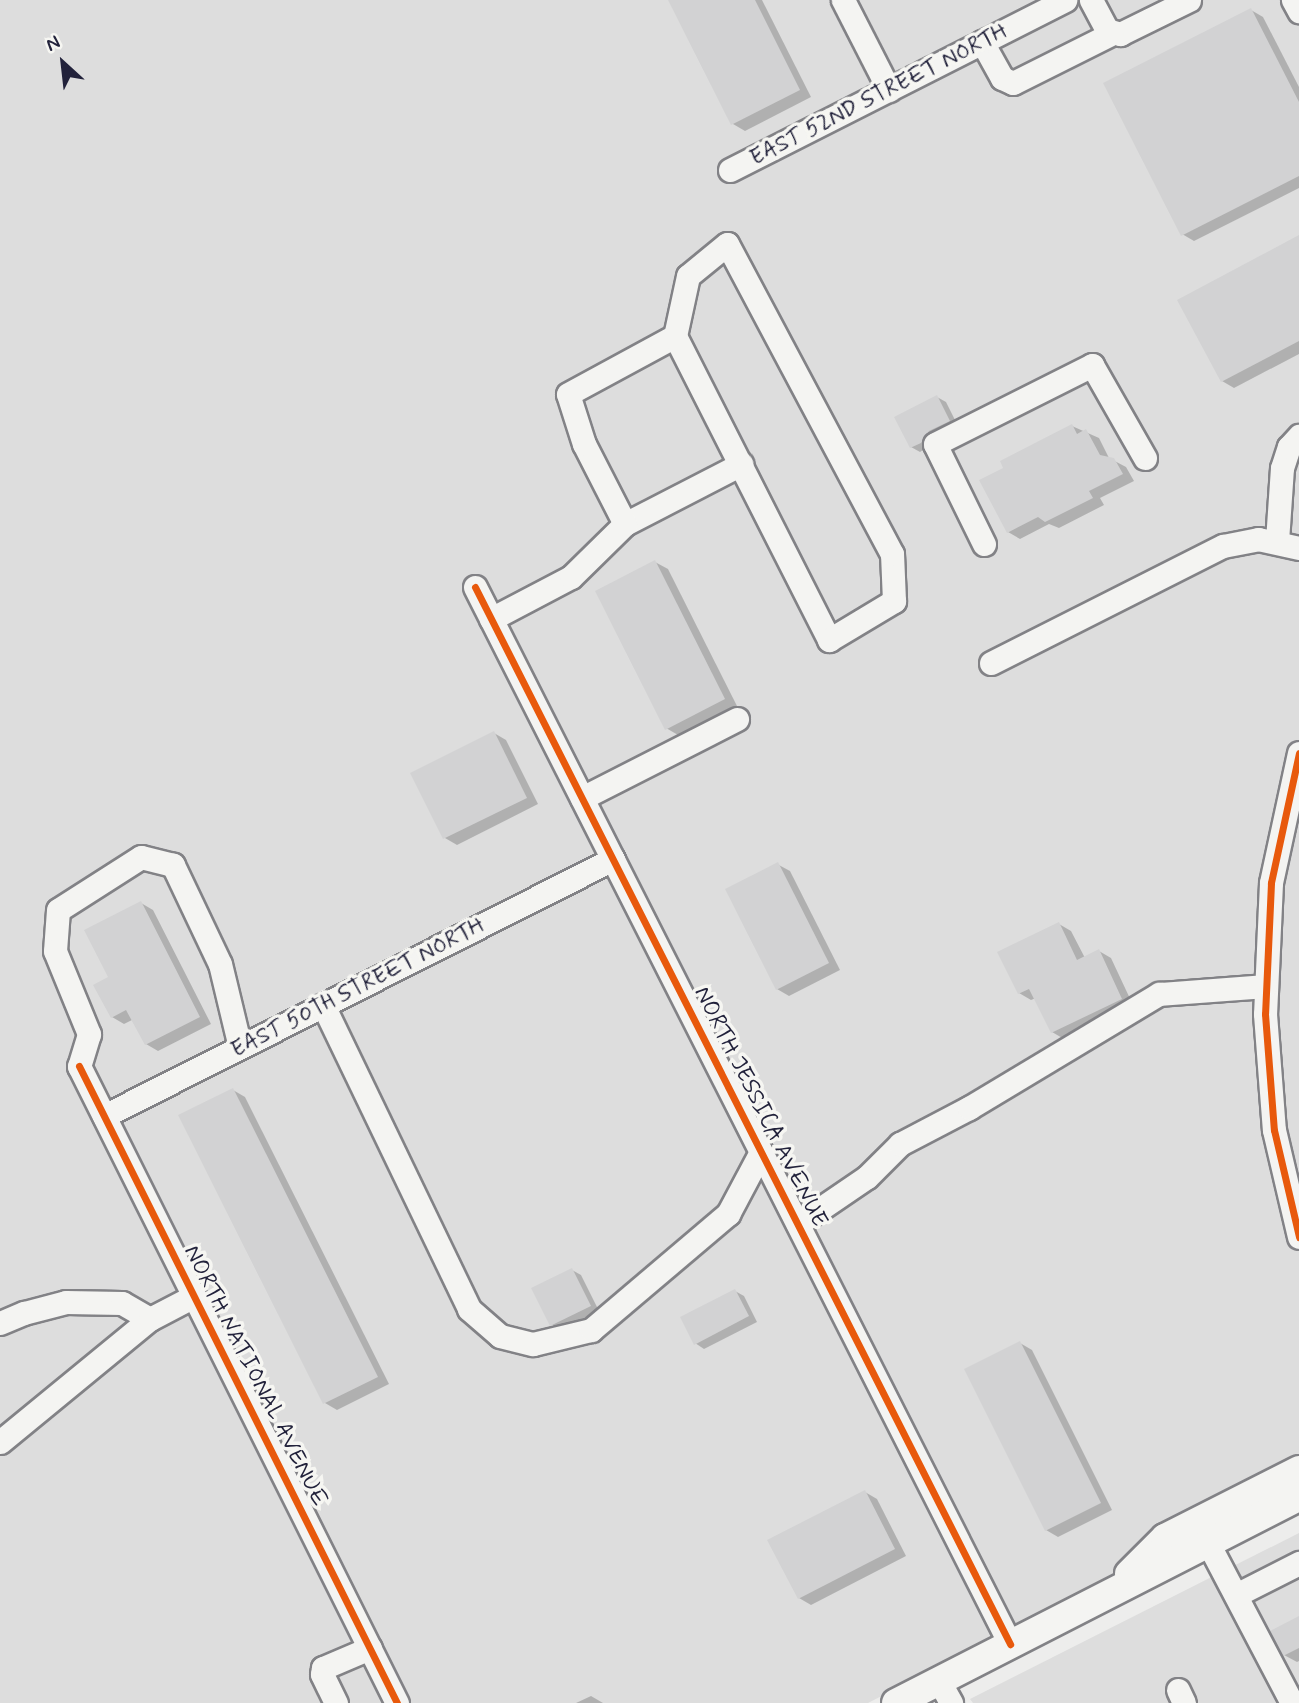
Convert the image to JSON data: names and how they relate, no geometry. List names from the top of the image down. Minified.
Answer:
{"streets":{"street":["EAST 52ND STREET NORTH","EAST 50TH STREET NORTH","NORTH JESSICA AVENUE","NORTH NATIONAL AVENUE"]},"crossings":[["EAST 50TH STREET NORTH","NORTH JESSICA AVENUE"],["EAST 50TH STREET NORTH","NORTH NATIONAL AVENUE"]],"north":"top left"}
